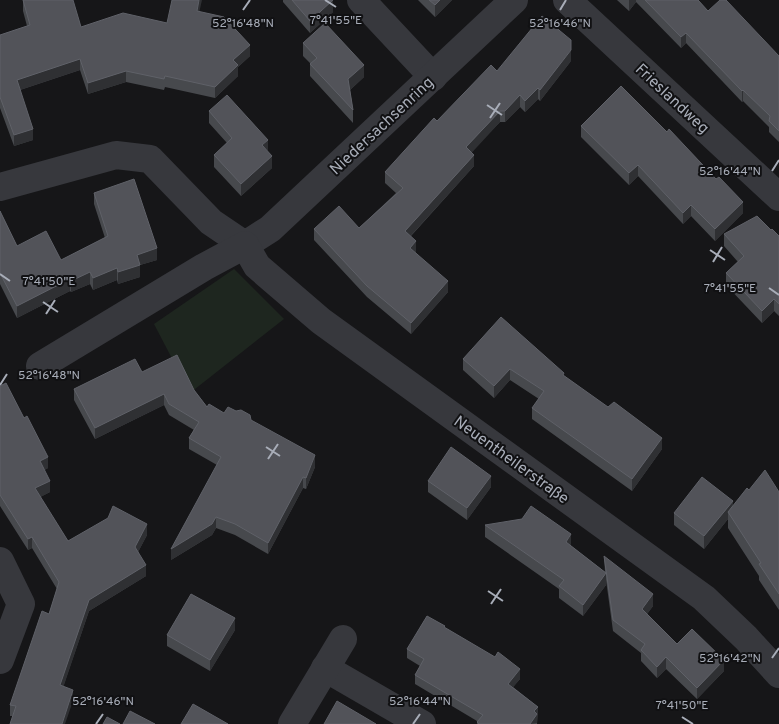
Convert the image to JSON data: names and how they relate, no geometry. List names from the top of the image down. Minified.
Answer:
{"streets":{"street":["Frieslandweg","Niedersachsenring","Neuentheilerstraße"]},"crossings":[["Niedersachsenring","Neuentheilerstraße"]],"coordinates":["7°41'55\"E","52°16'48\"N","52°16'46\"N","52°16'44\"N","7°41'50\"E","52°16'42\"N"]}
